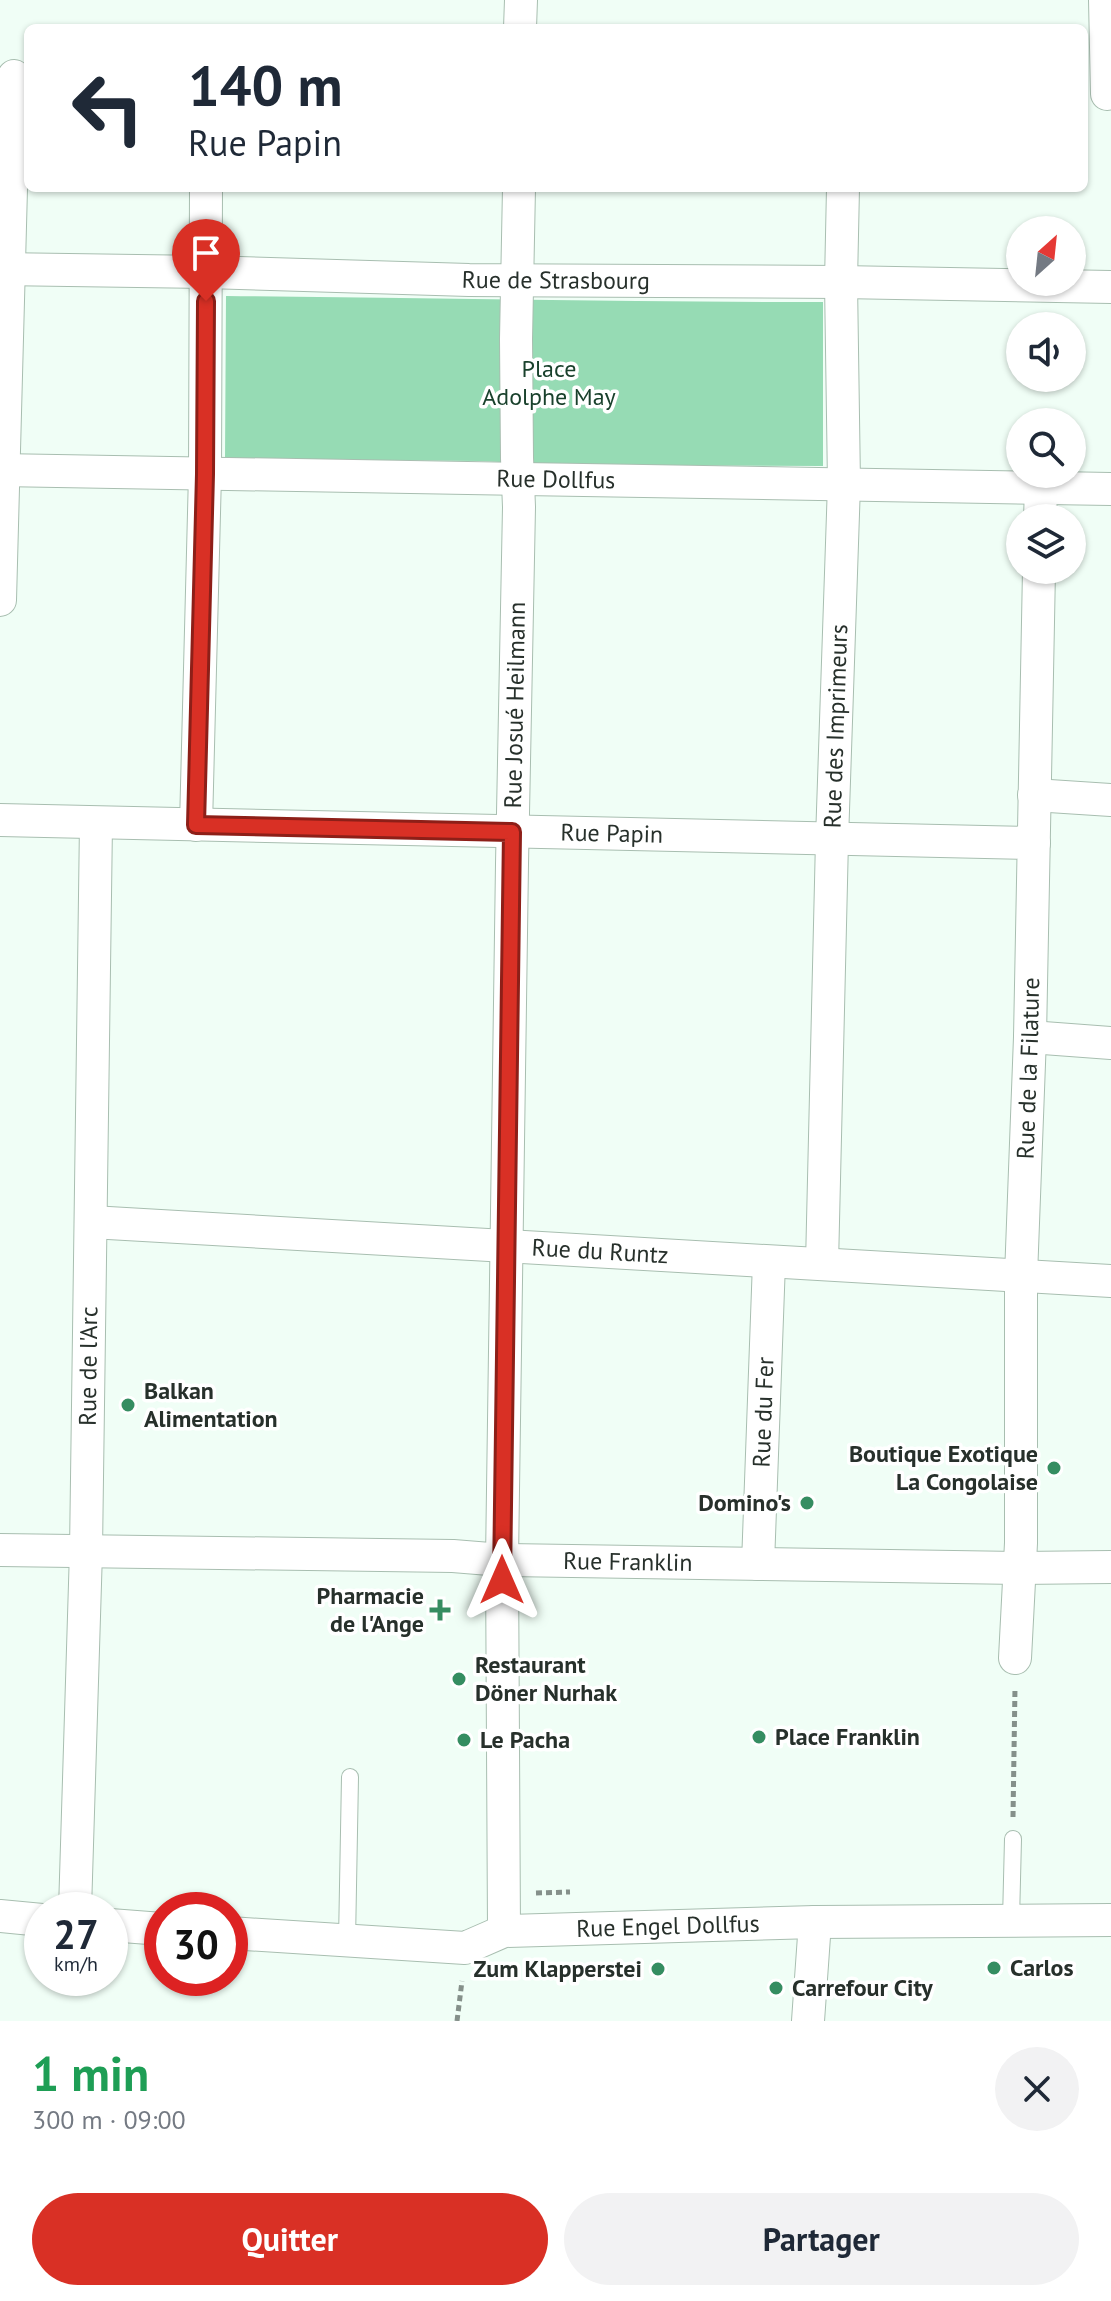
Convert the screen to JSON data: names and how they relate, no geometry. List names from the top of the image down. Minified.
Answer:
{"streets":{"street":["Rue de Strasbourg","Rue Dollfus","Rue Josué Heilmann","Rue des Imprimeurs","Rue Papin","Rue de la Filature","Rue du Runtz","Rue de l'Arc","Rue du Fer","Rue Franklin","Rue Engel Dollfus"]},"crossings":[["Rue de Strasbourg","Rue Josué Heilmann"],["Rue de Strasbourg","Rue des Imprimeurs"],["Rue Dollfus","Rue Josué Heilmann"],["Rue Dollfus","Rue des Imprimeurs"],["Rue Josué Heilmann","Rue Papin"],["Rue Josué Heilmann","Rue du Runtz"],["Rue Josué Heilmann","Rue Franklin"],["Rue des Imprimeurs","Rue Papin"],["Rue des Imprimeurs","Rue du Runtz"],["Rue Papin","Rue de la Filature"],["Rue Papin","Rue de l'Arc"],["Rue de la Filature","Rue du Runtz"],["Rue de la Filature","Rue Franklin"],["Rue du Runtz","Rue de l'Arc"],["Rue du Runtz","Rue du Fer"],["Rue de l'Arc","Rue Franklin"],["Rue du Fer","Rue Franklin"]],"parks":["Place Adolphe May"],"places":{"other":["Balkan Alimentation","Boutique Exotique La Congolaise","Domino's","Restaurant Döner Nurhak","Place Franklin","Le Pacha","Carlos","Zum Klapperstei","Carrefour City"],"health":["Pharmacie de l'Ange"]},"north":"top right","page":{"turn":["140 m","Rue Papin"],"speed":"27 km/h","limit":"30","heading":["1 min","300 m · 09:00"],"buttons":["Quitter","Partager"]}}
